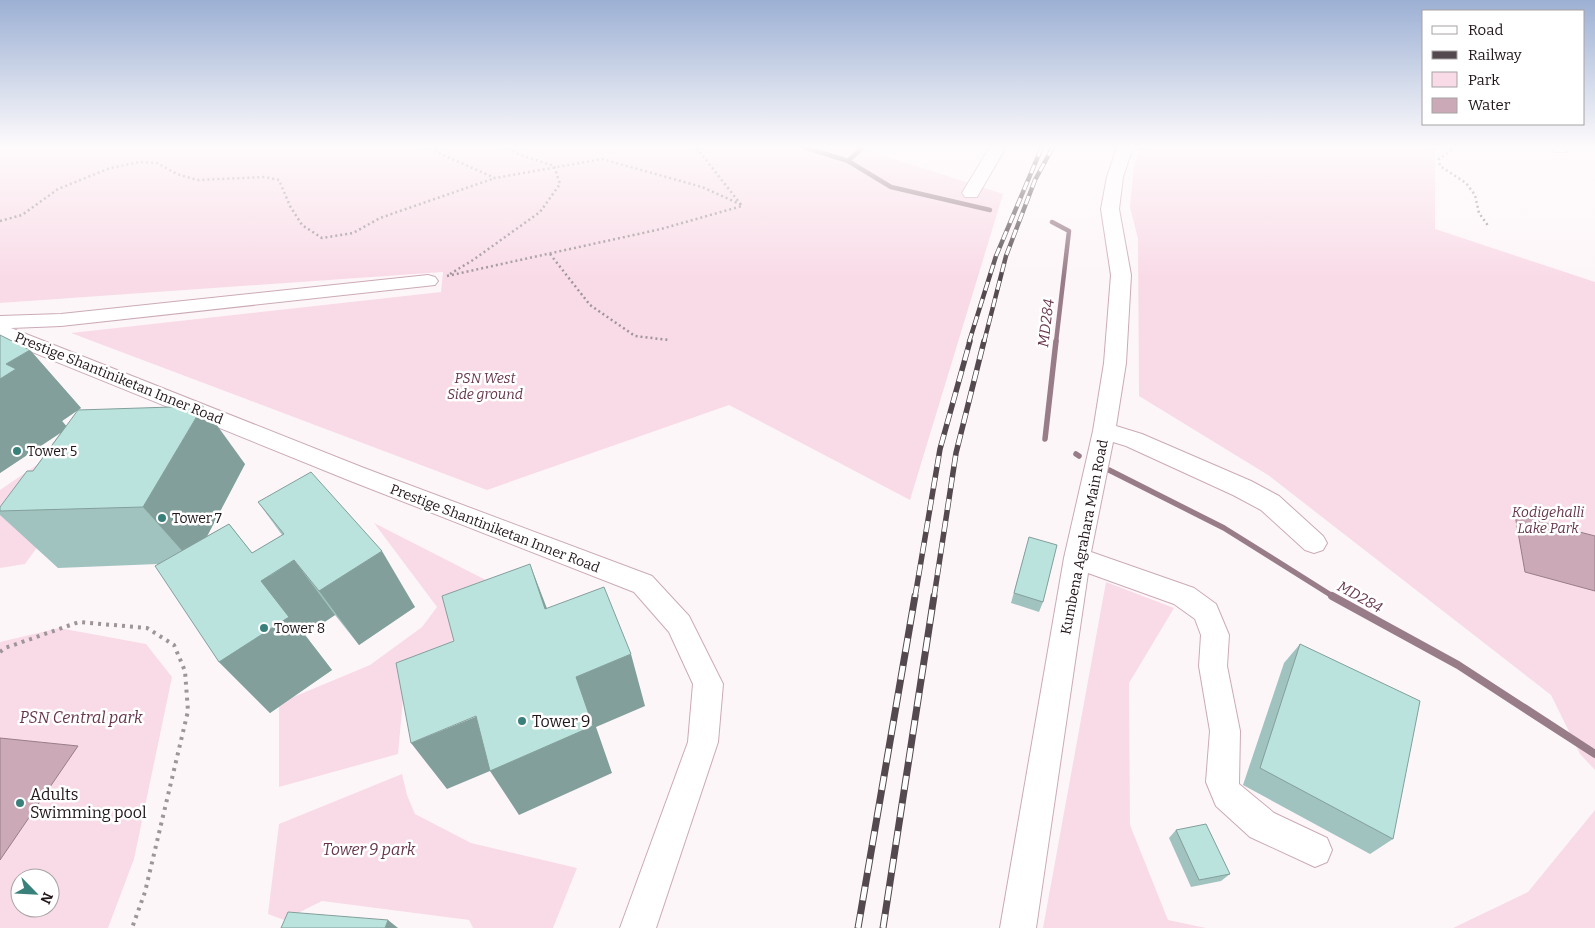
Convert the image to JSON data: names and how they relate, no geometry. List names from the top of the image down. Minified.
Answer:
{"streets":{"street":["Prestige Shantiniketan Inner Road","Kumbena Agrahara Main Road"]},"water":["MD284"],"parks":["PSN West Side ground","Kodigehalli Lake Park","PSN Central park","Tower 9 park"],"places":["Tower 5","Tower 7","Tower 8","Tower 9","Adults Swimming pool"],"legend":["Road","Railway","Park","Water"],"north":"bottom right"}
